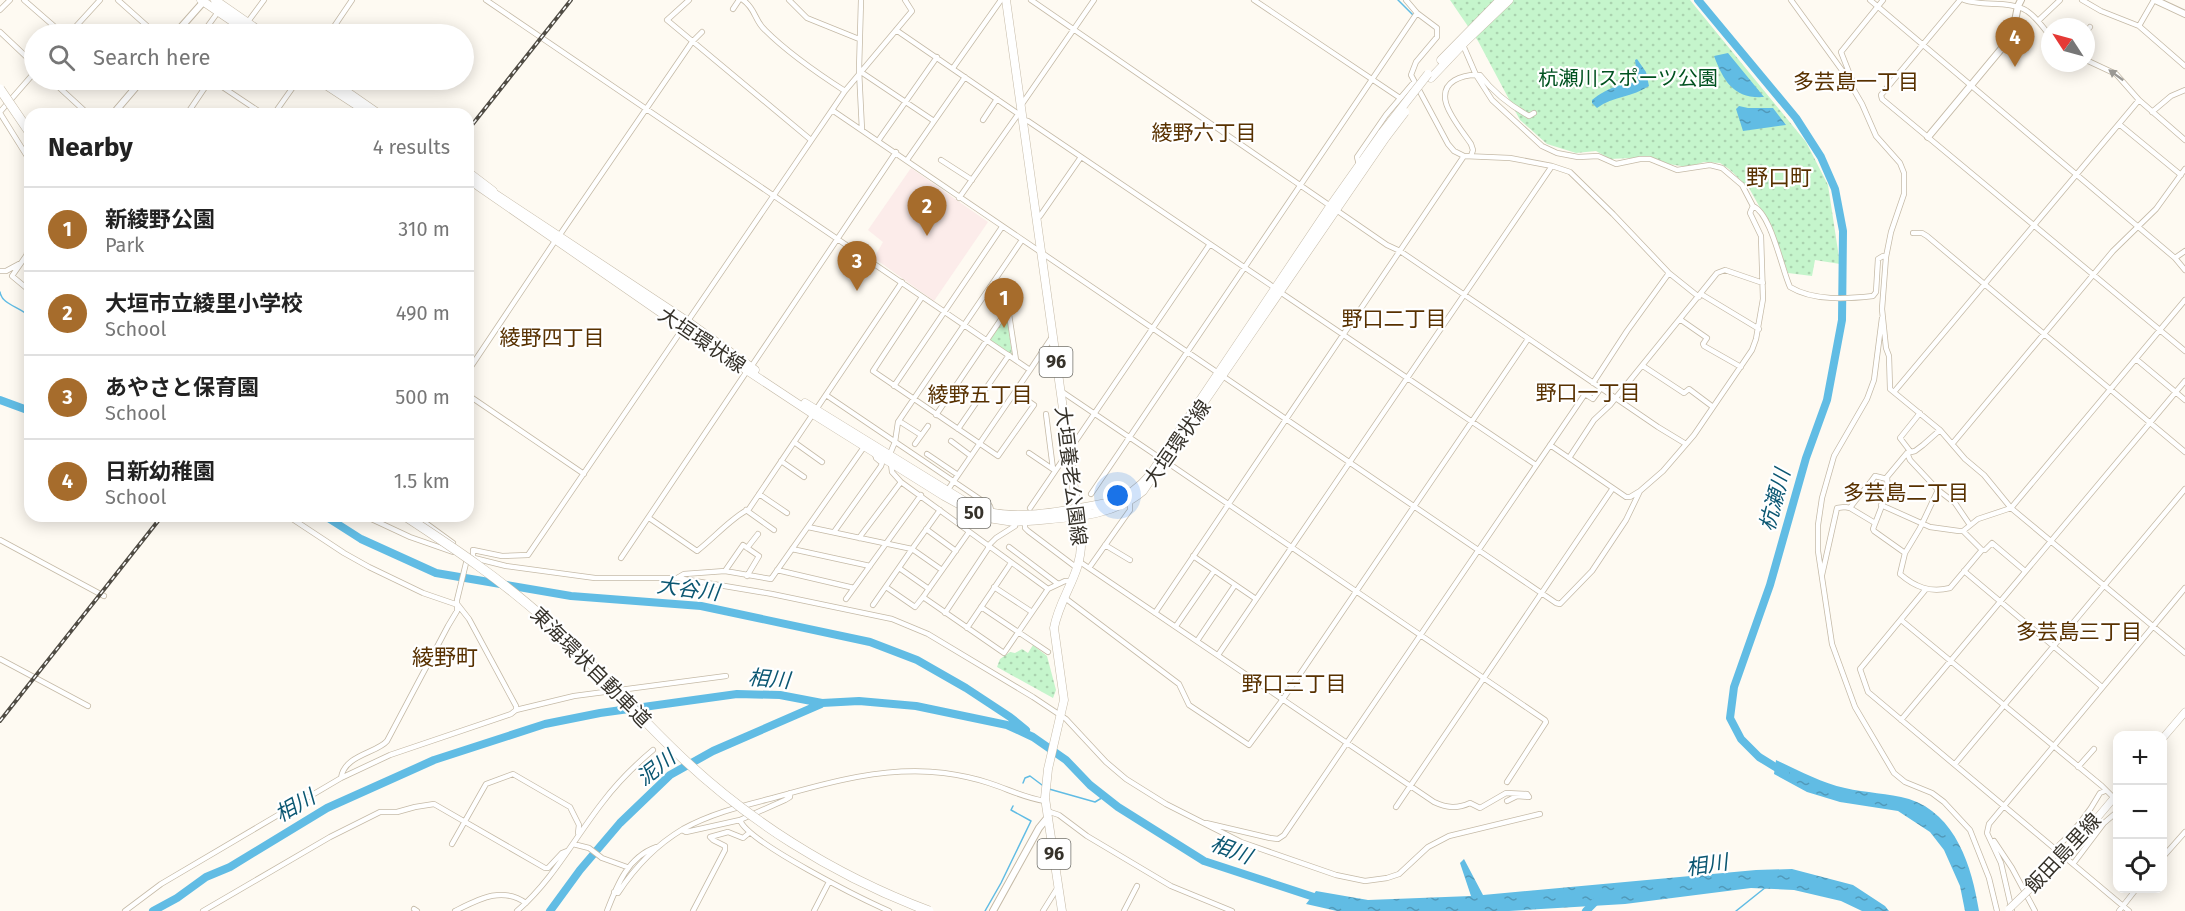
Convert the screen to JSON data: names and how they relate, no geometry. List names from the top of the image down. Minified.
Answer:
{"streets":{"highway":["東海環状自動車道"],"main road":["大垣環状線","96","大垣養老公園線","50","飯田島里線"]},"crossings":[["大垣環状線","大垣養老公園線"]],"districts":["多芸島一丁目","綾野六丁目","野口町","野口二丁目","綾野四丁目","野口一丁目","綾野五丁目","多芸島二丁目","多芸島三丁目","綾野町","野口三丁目"],"water":["杭瀬川","大谷川","相川","泥川"],"parks":["杭瀬川スポーツ公園"],"north":"top left","page":{"pins":["4","2","3","1"],"search":"Search here","heading":["Nearby","4 results"],"list":[{"mark":"1","name":"新綾野公園","note":"Park","value":"310 m"},{"mark":"2","name":"大垣市立綾里小学校","note":"School","value":"490 m"},{"mark":"3","name":"あやさと保育園","note":"School","value":"500 m"},{"mark":"4","name":"日新幼稚園","note":"School","value":"1.5 km"}],"map_buttons":["+","−"]}}
